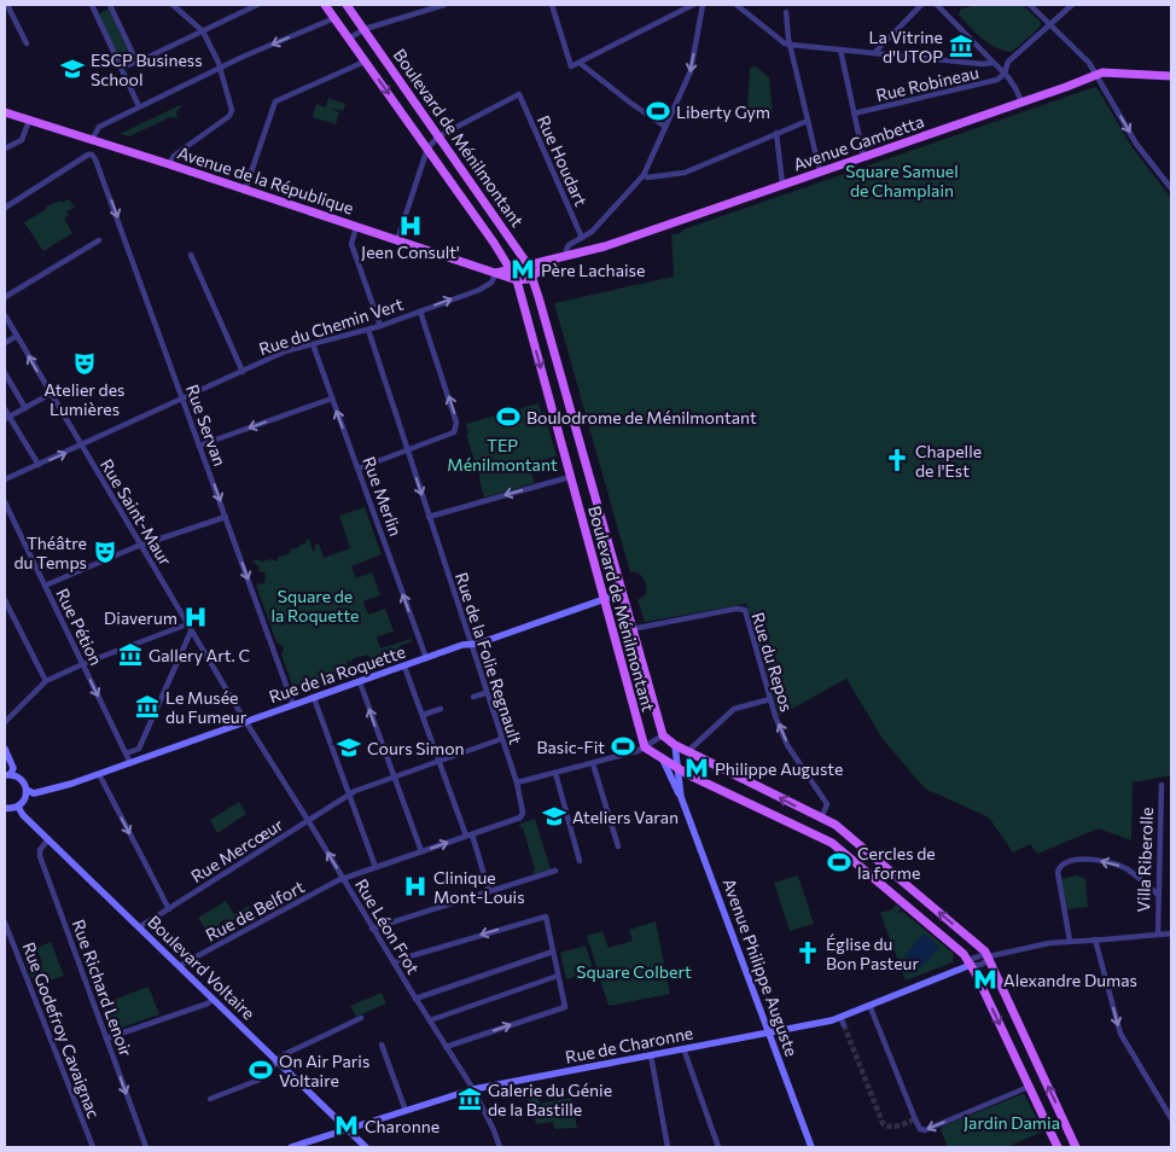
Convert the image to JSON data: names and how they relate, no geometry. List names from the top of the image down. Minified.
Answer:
{"streets":{"main road":["Boulevard de Ménilmontant","Avenue Gambetta","Avenue de la République"],"street":["Rue Robineau","Rue Houdart","Rue du Chemin Vert","Rue Servan","Rue Merlin","Rue Saint-Maur","Rue Pétion","Rue de la Folie Regnault","Rue du Repos","Rue de la Roquette","Rue Mercœur","Villa Riberolle","Rue de Belfort","Rue Léon Frot","Boulevard Voltaire","Avenue Philippe Auguste","Rue Richard Lenoir","Rue Godefroy Cavaignac","Rue de Charonne"]},"crossings":[["Boulevard de Ménilmontant","Rue Houdart"],["Boulevard de Ménilmontant","Avenue de la République"],["Boulevard de Ménilmontant","Rue du Repos"],["Boulevard de Ménilmontant","Rue de la Roquette"],["Avenue de la République","Rue du Chemin Vert"],["Rue du Chemin Vert","Rue Servan"],["Rue du Chemin Vert","Rue Merlin"],["Rue du Chemin Vert","Rue Saint-Maur"],["Rue du Chemin Vert","Rue de la Folie Regnault"],["Rue Servan","Rue de la Roquette"],["Rue Merlin","Rue de la Roquette"],["Rue Saint-Maur","Rue de la Roquette"],["Rue Saint-Maur","Rue Léon Frot"],["Rue Pétion","Rue de la Roquette"],["Rue de la Folie Regnault","Rue de la Roquette"],["Rue de la Folie Regnault","Rue Mercœur"],["Rue de la Folie Regnault","Rue de Belfort"],["Rue de la Folie Regnault","Rue Léon Frot"],["Rue de la Roquette","Rue Léon Frot"],["Rue Mercœur","Rue Léon Frot"],["Rue Mercœur","Boulevard Voltaire"],["Rue de Belfort","Rue Léon Frot"],["Rue de Belfort","Boulevard Voltaire"],["Rue Léon Frot","Rue de Charonne"],["Boulevard Voltaire","Rue Richard Lenoir"],["Boulevard Voltaire","Rue de Charonne"],["Avenue Philippe Auguste","Rue de Charonne"]],"one_way":["Rue Servan","Rue Merlin","Rue du Repos"],"parks":["Square Samuel de Champlain","TEP Ménilmontant","Square de la Roquette","Square Colbert","Jardin Damia"],"places":{"museum":["La Vitrine d'UTOP","Gallery Art. C","Le Musée du Fumeur","Galerie du Génie de la Bastille"],"school or university":["ESCP Business School","Cours Simon","Ateliers Varan"],"sports":["Liberty Gym","Boulodrome de Ménilmontant","Basic-Fit","Cercles de la forme","On Air Paris Voltaire"],"hospital":["Jeen Consult'","Diaverum","Clinique Mont-Louis"],"metro station":["Père Lachaise","Philippe Auguste","Alexandre Dumas","Charonne"],"theatre":["Atelier des Lumières","Théâtre du Temps"],"church":["Chapelle de l'Est","Église du Bon Pasteur"]}}
